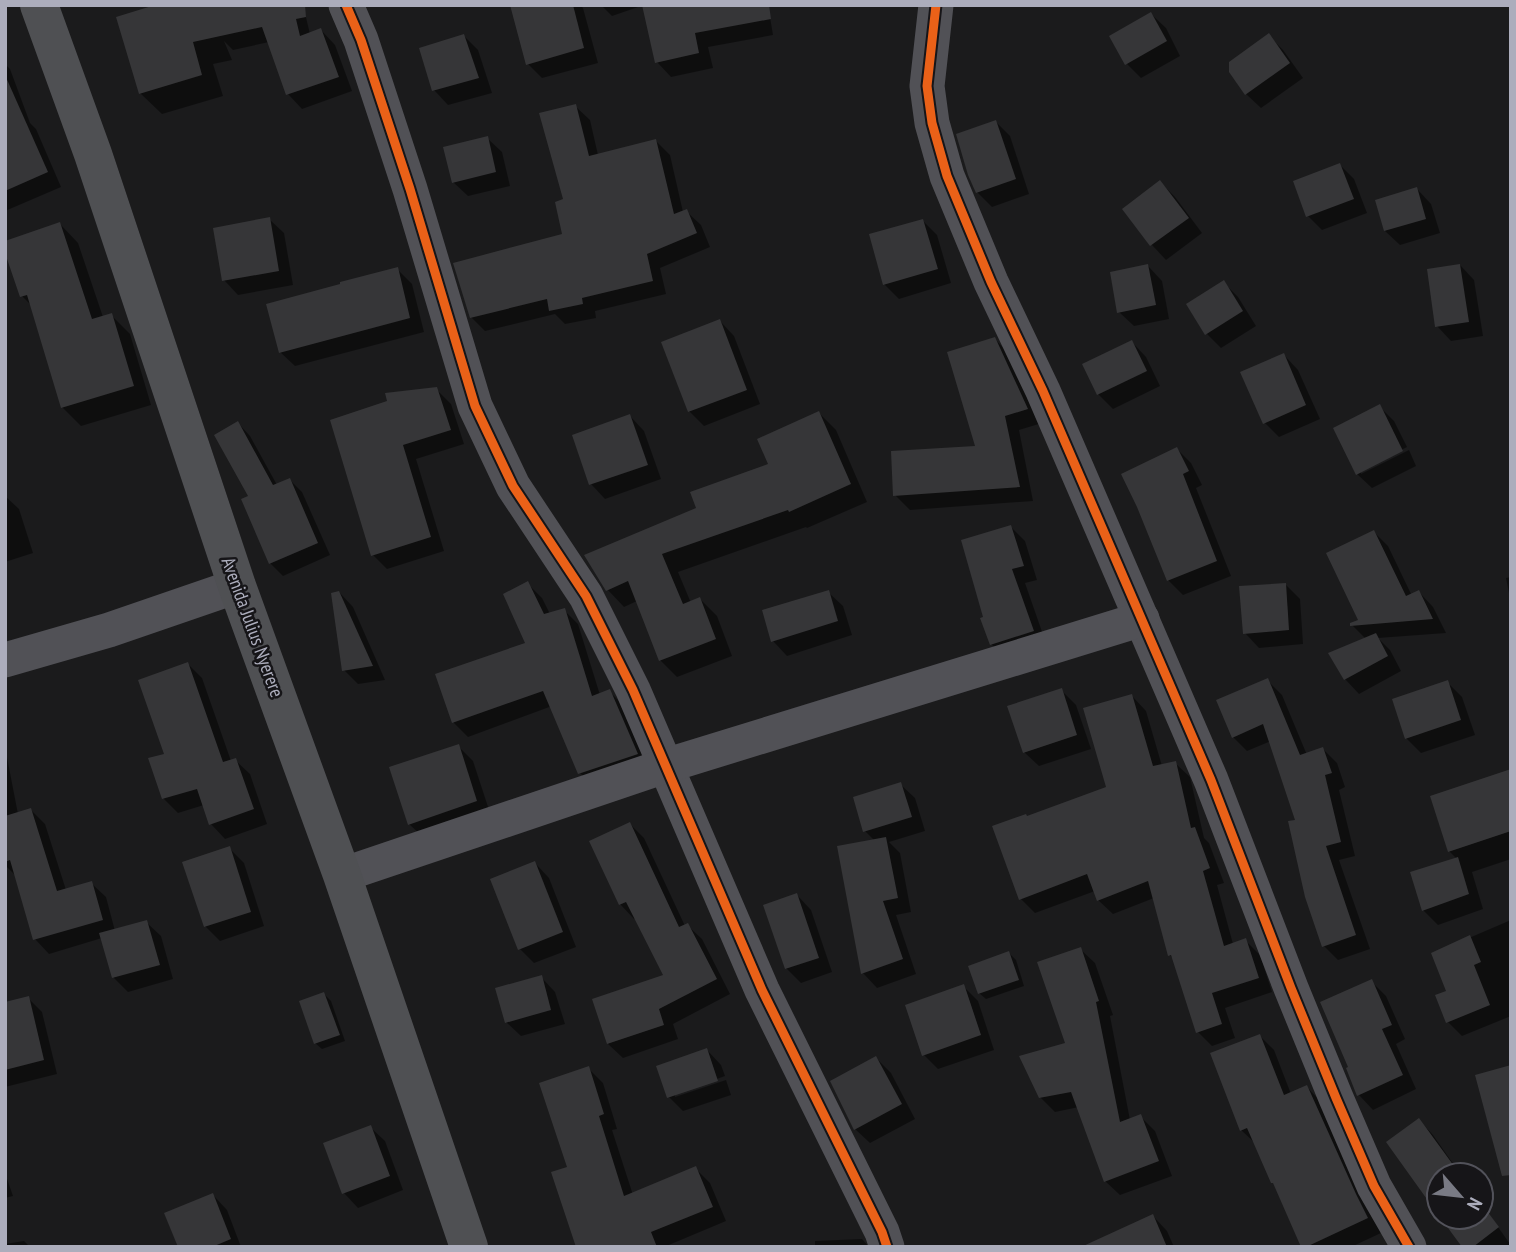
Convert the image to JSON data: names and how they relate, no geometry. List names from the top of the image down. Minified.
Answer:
{"streets":{"street":["Avenida Julius Nyerere"]},"north":"bottom right"}
